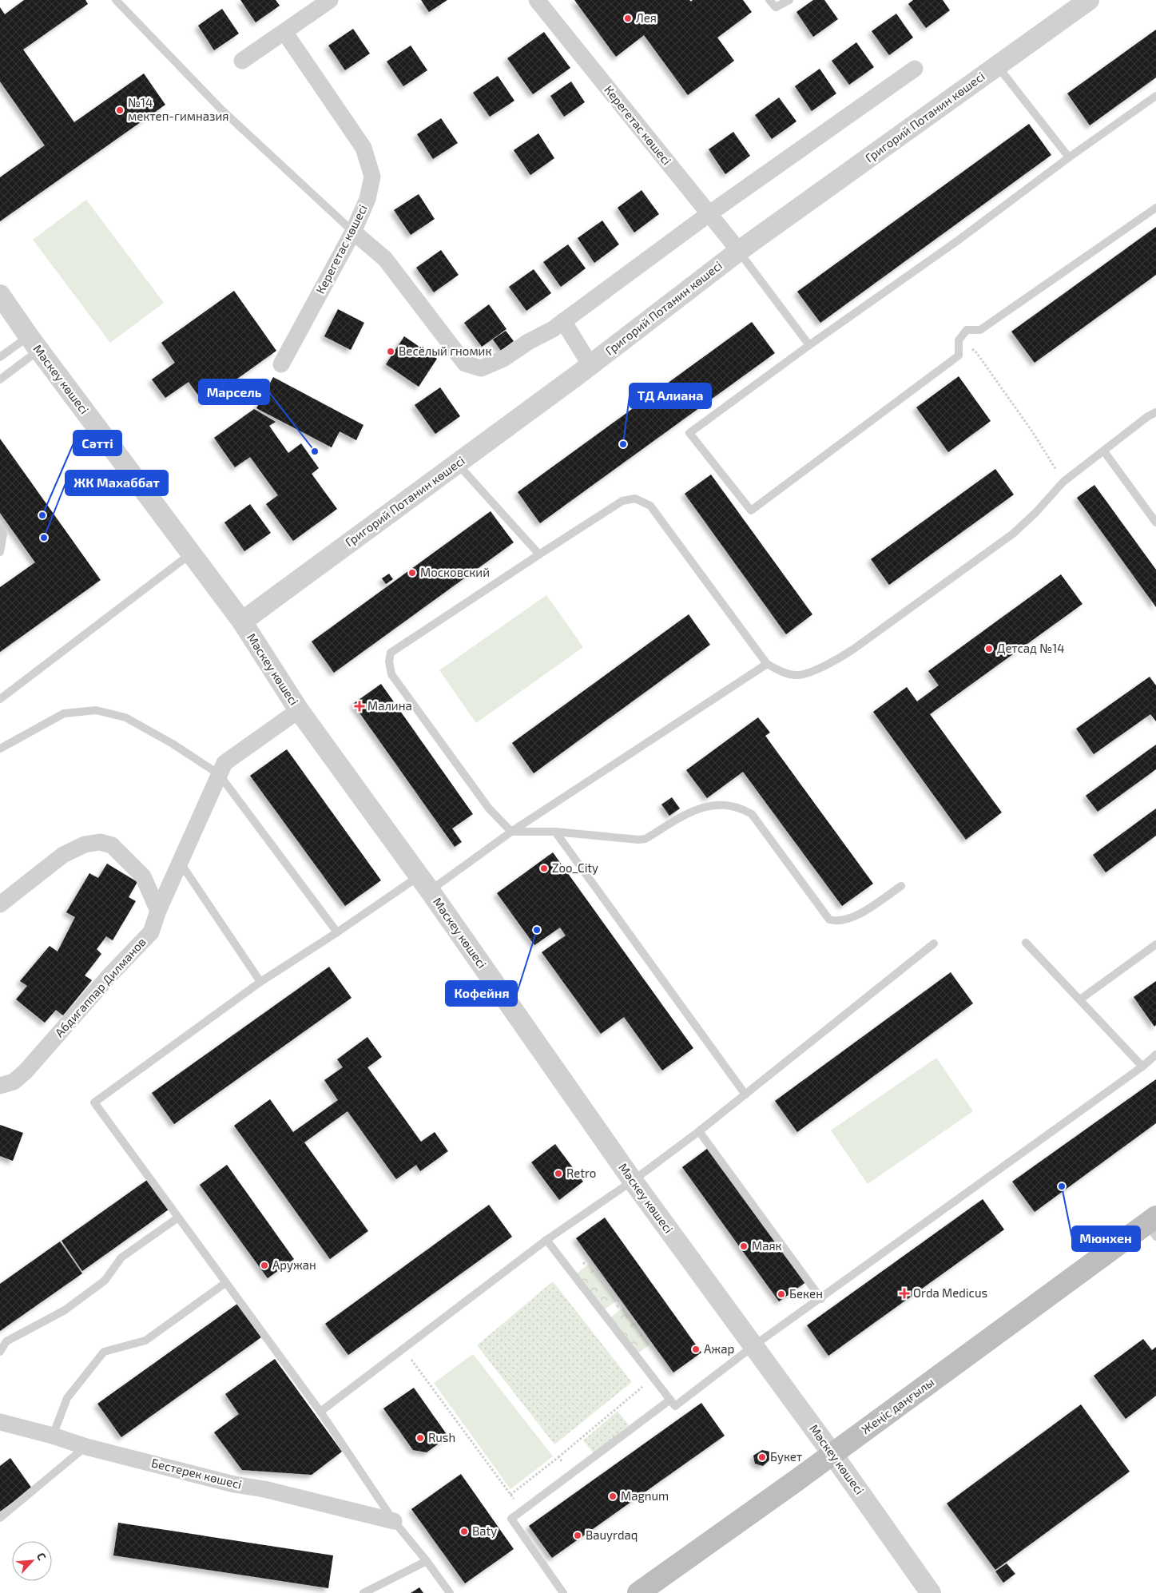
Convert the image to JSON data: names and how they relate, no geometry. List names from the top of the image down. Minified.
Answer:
{"streets":{"main road":["Жеңіс даңғылы"],"street":["Григорий Потанин көшесі","Керегетас көшесі","Мәскеу көшесі","Абдигаппар Дилманов","Бестерек көшесі"]},"crossings":[["Григорий Потанин көшесі","Керегетас көшесі"],["Григорий Потанин көшесі","Мәскеу көшесі"],["Мәскеу көшесі","Абдигаппар Дилманов"],["Мәскеу көшесі","Жеңіс даңғылы"]],"places":{"other":["Лея","№14 мектеп-гимназия","Весёлый гномик","ТД Алиана","Марсель","Сәтті","ЖК Махаббат","Московский","Детсад №14","Zoo_City","Кофейня","Retro","Мюнхен","Маяк","Аружан","Бекен","Ажар","Rush","Букет","Magnum","Baty","Bauyrdaq"],"health":["Малина","Orda Medicus"]},"north":"top right"}
